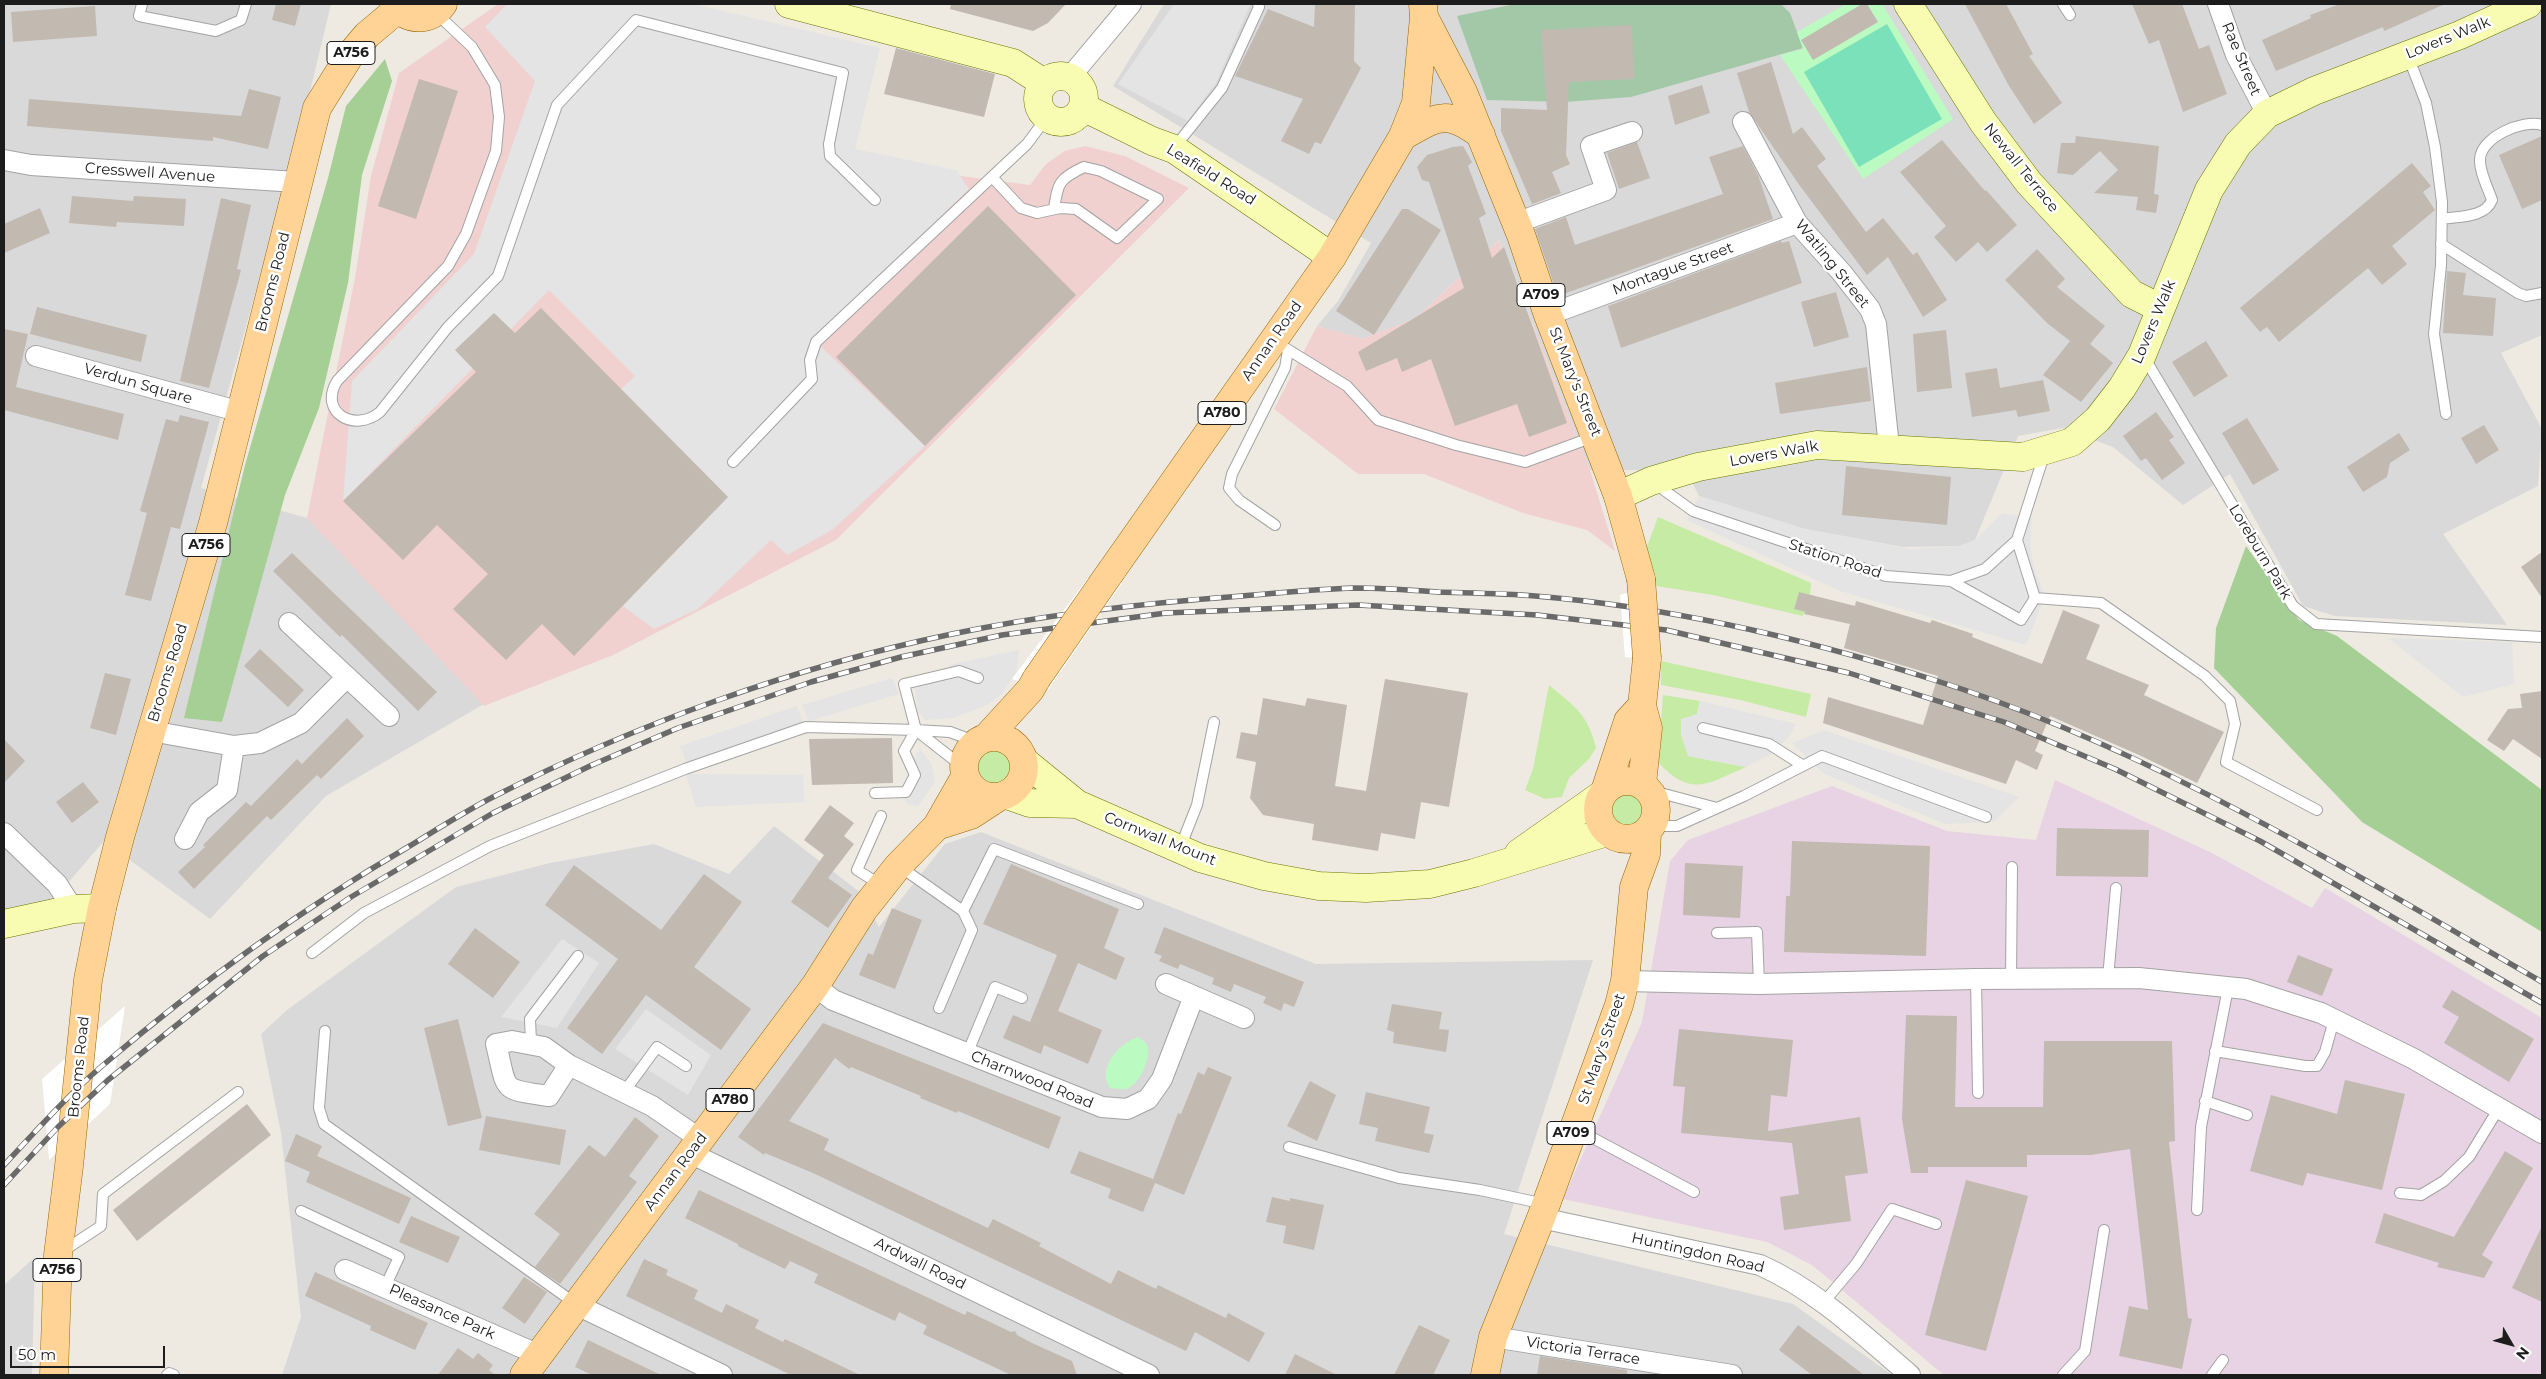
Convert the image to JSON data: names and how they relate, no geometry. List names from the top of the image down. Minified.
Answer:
{"streets":{"main road":["A756","Brooms Road","A709","Annan Road","St Mary's Street","A780"],"street":["Lovers Walk","Rae Street","Newall Terrace","Cresswell Avenue","Leafield Road","Watling Street","Montague Street","Verdun Square","Cornwall Mount","Charnwood Road","Huntingdon Road","Ardwall Road","Pleasance Park","Victoria Terrace"],"lane":["Loreburn Park","Station Road"]},"crossings":[["Lovers Walk","Rae Street"],["Lovers Walk","Newall Terrace"],["Lovers Walk","Watling Street"],["Lovers Walk","St Mary's Street"],["Lovers Walk","Loreburn Park"],["Lovers Walk","Station Road"],["A756","Brooms Road"],["Cresswell Avenue","Brooms Road"],["Leafield Road","Annan Road"],["Watling Street","Montague Street"],["Montague Street","St Mary's Street"],["Brooms Road","Verdun Square"],["Annan Road","St Mary's Street"],["Annan Road","Cornwall Mount"],["Annan Road","Charnwood Road"],["Annan Road","Ardwall Road"],["Annan Road","Pleasance Park"],["St Mary's Street","Cornwall Mount"],["St Mary's Street","Huntingdon Road"],["St Mary's Street","Victoria Terrace"]],"scale_bar":"50 m","north":"bottom right"}
